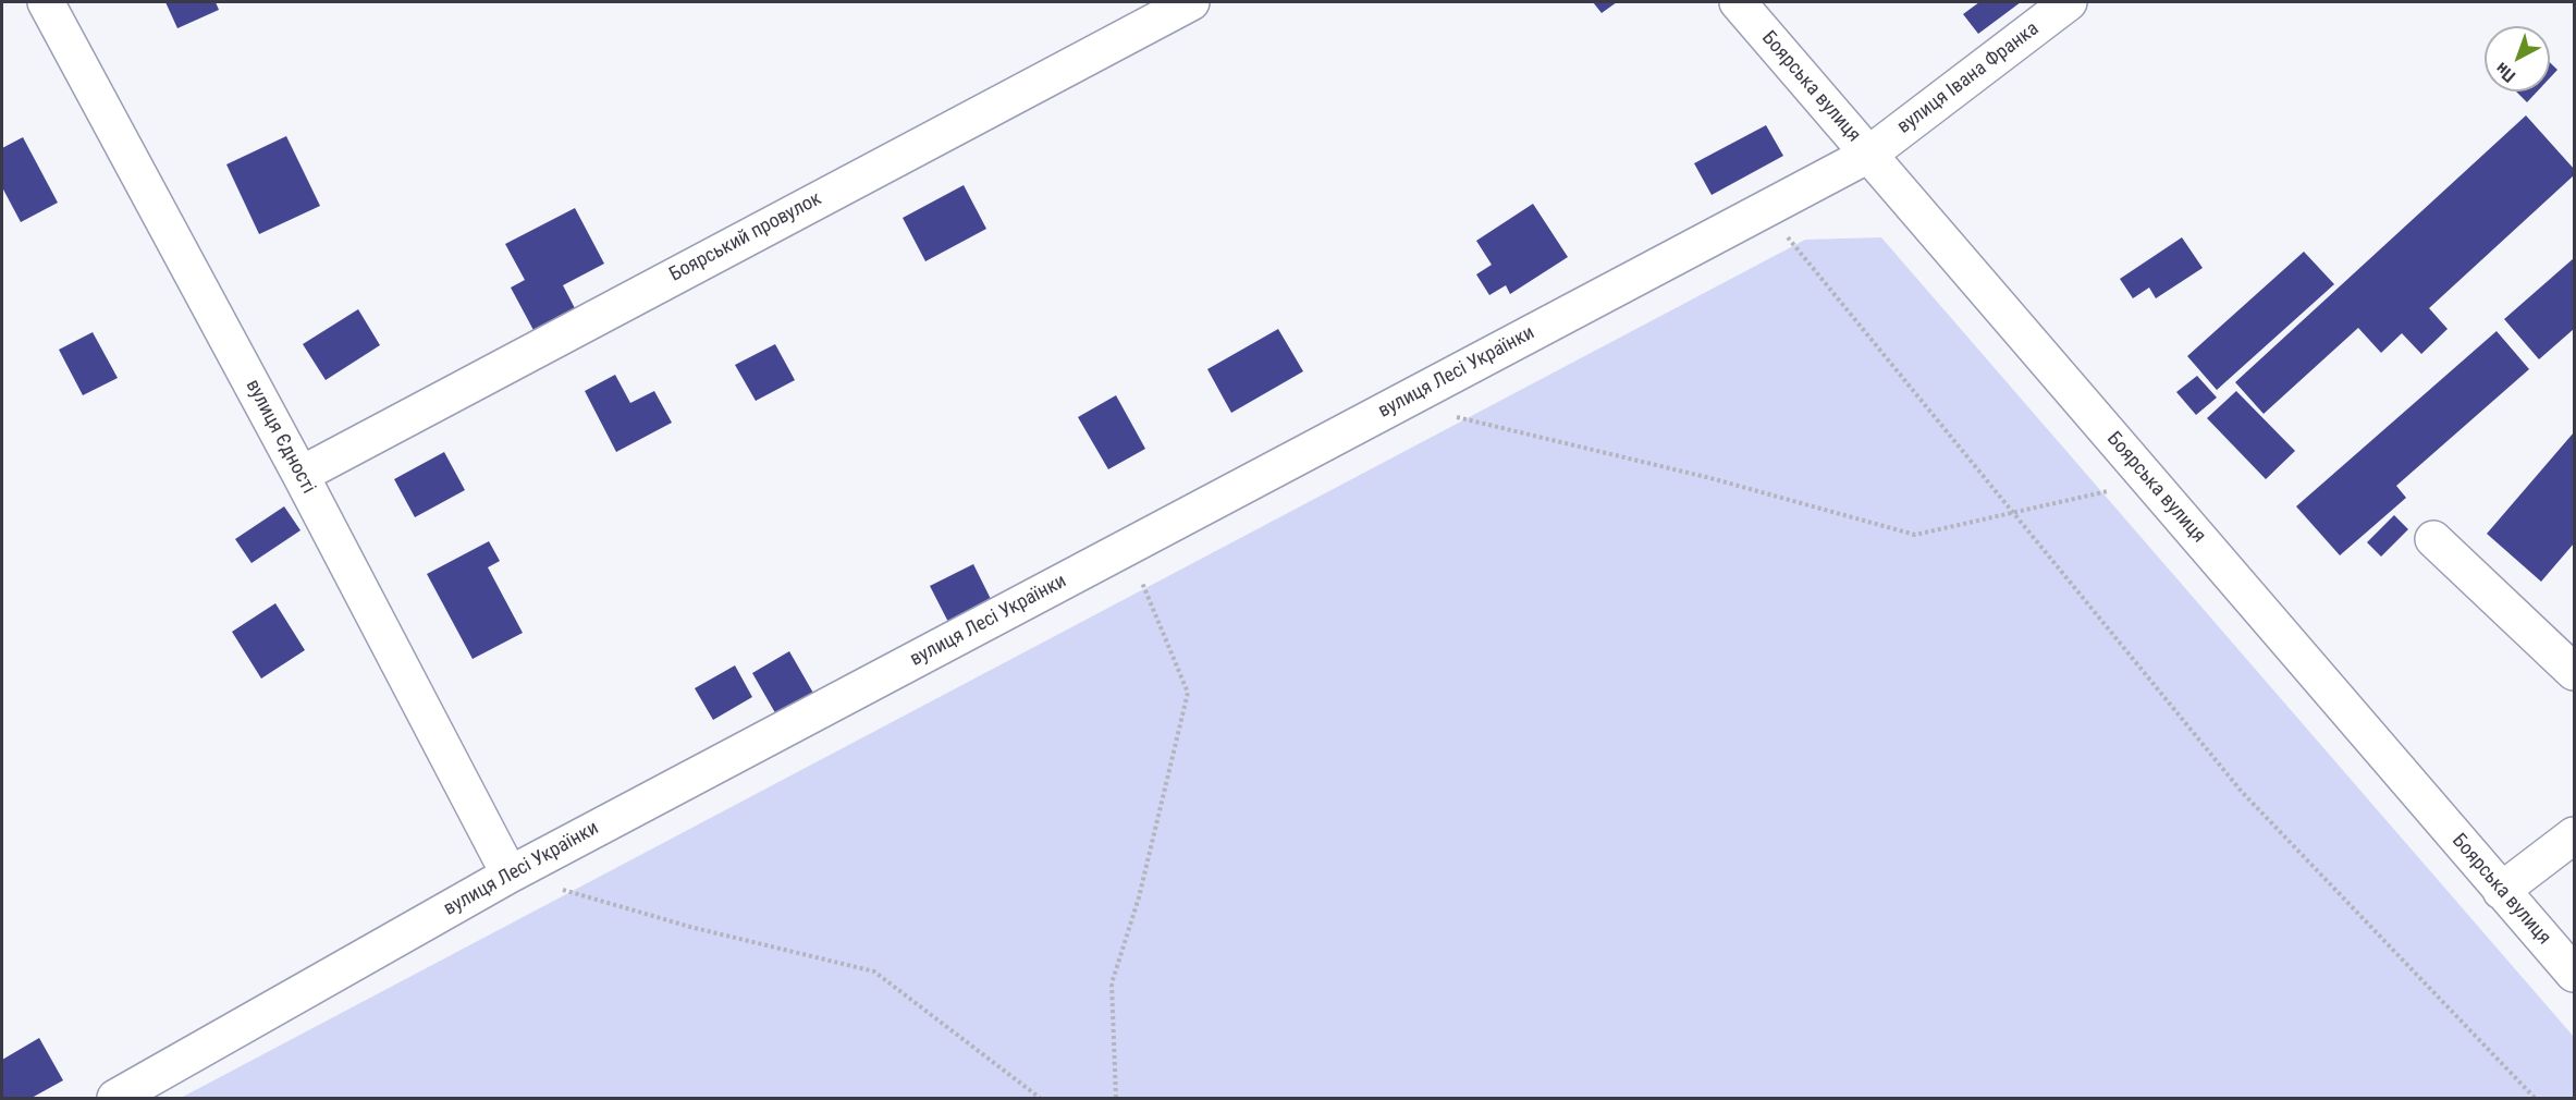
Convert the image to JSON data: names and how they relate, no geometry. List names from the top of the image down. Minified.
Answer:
{"streets":{"street":["вулиця Івана Франка","Боярська вулиця","Боярський провулок","вулиця Лесі Українки","вулиця Єдності"]},"crossings":[["вулиця Івана Франка","Боярська вулиця"],["вулиця Івана Франка","вулиця Лесі Українки"],["Боярська вулиця","вулиця Лесі Українки"],["Боярський провулок","вулиця Єдності"],["вулиця Лесі Українки","вулиця Єдності"]],"north":"bottom left"}
